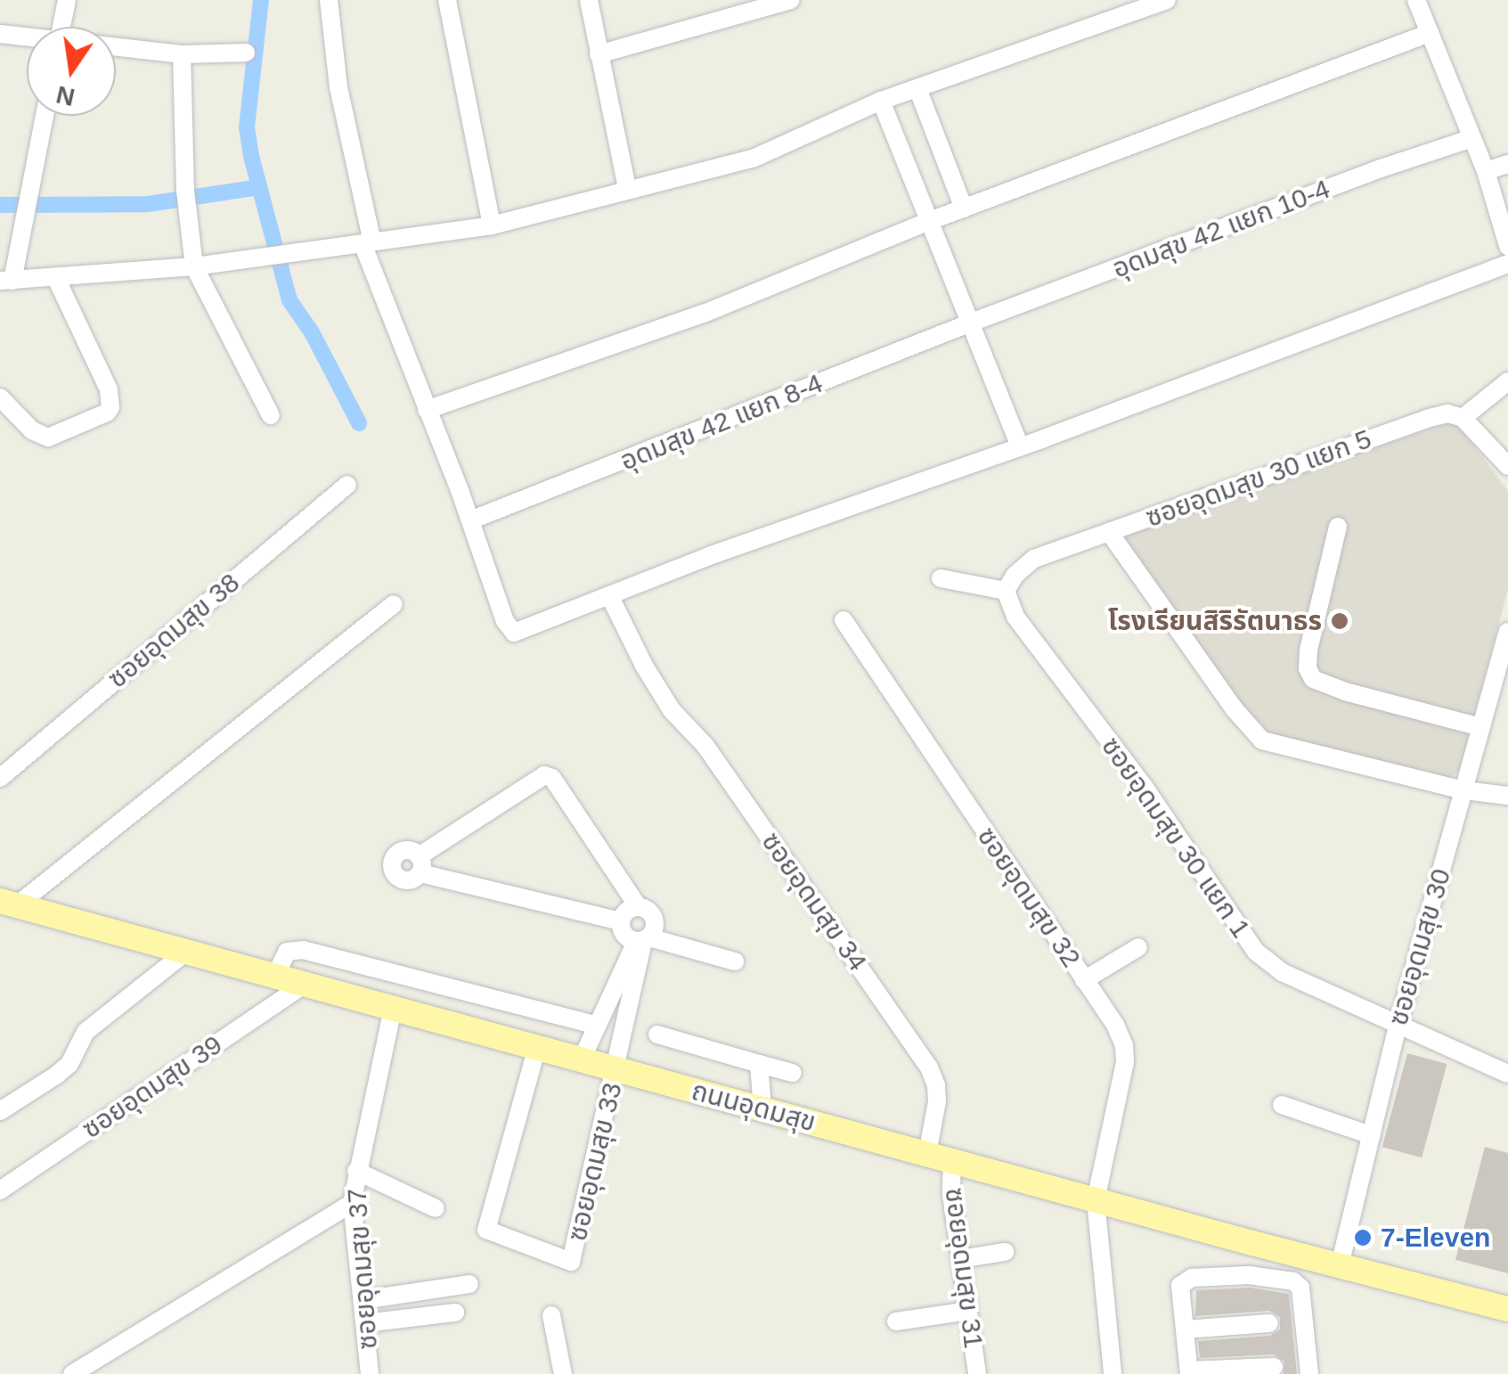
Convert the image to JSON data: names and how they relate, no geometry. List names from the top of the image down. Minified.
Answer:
{"streets":{"main road":["ถนนอุดมสุข"],"street":["อุดมสุข 42 แยก 10-4","อุดมสุข 42 แยก 8-4","ซอยอุดมสุข 30 แยก 5","ซอยอุดมสุข 38","ซอยอุดมสุข 30 แยก 1","ซอยอุดมสุข 32","ซอยอุดมสุข 34","ซอยอุดมสุข 30","ซอยอุดมสุข 39","ซอยอุดมสุข 33","ซอยอุดมสุข 31","ซอยอุดมสุข 37"]},"crossings":[["อุดมสุข 42 แยก 10-4","อุดมสุข 42 แยก 8-4"],["ซอยอุดมสุข 30 แยก 5","ซอยอุดมสุข 30 แยก 1"],["ซอยอุดมสุข 30 แยก 1","ซอยอุดมสุข 30"],["ซอยอุดมสุข 32","ถนนอุดมสุข"],["ซอยอุดมสุข 34","ถนนอุดมสุข"],["ซอยอุดมสุข 30","ถนนอุดมสุข"],["ซอยอุดมสุข 39","ถนนอุดมสุข"],["ถนนอุดมสุข","ซอยอุดมสุข 33"],["ถนนอุดมสุข","ซอยอุดมสุข 31"],["ถนนอุดมสุข","ซอยอุดมสุข 37"]],"places":["โรงเรียนสิริรัตนาธร","7-Eleven"],"north":"bottom"}
